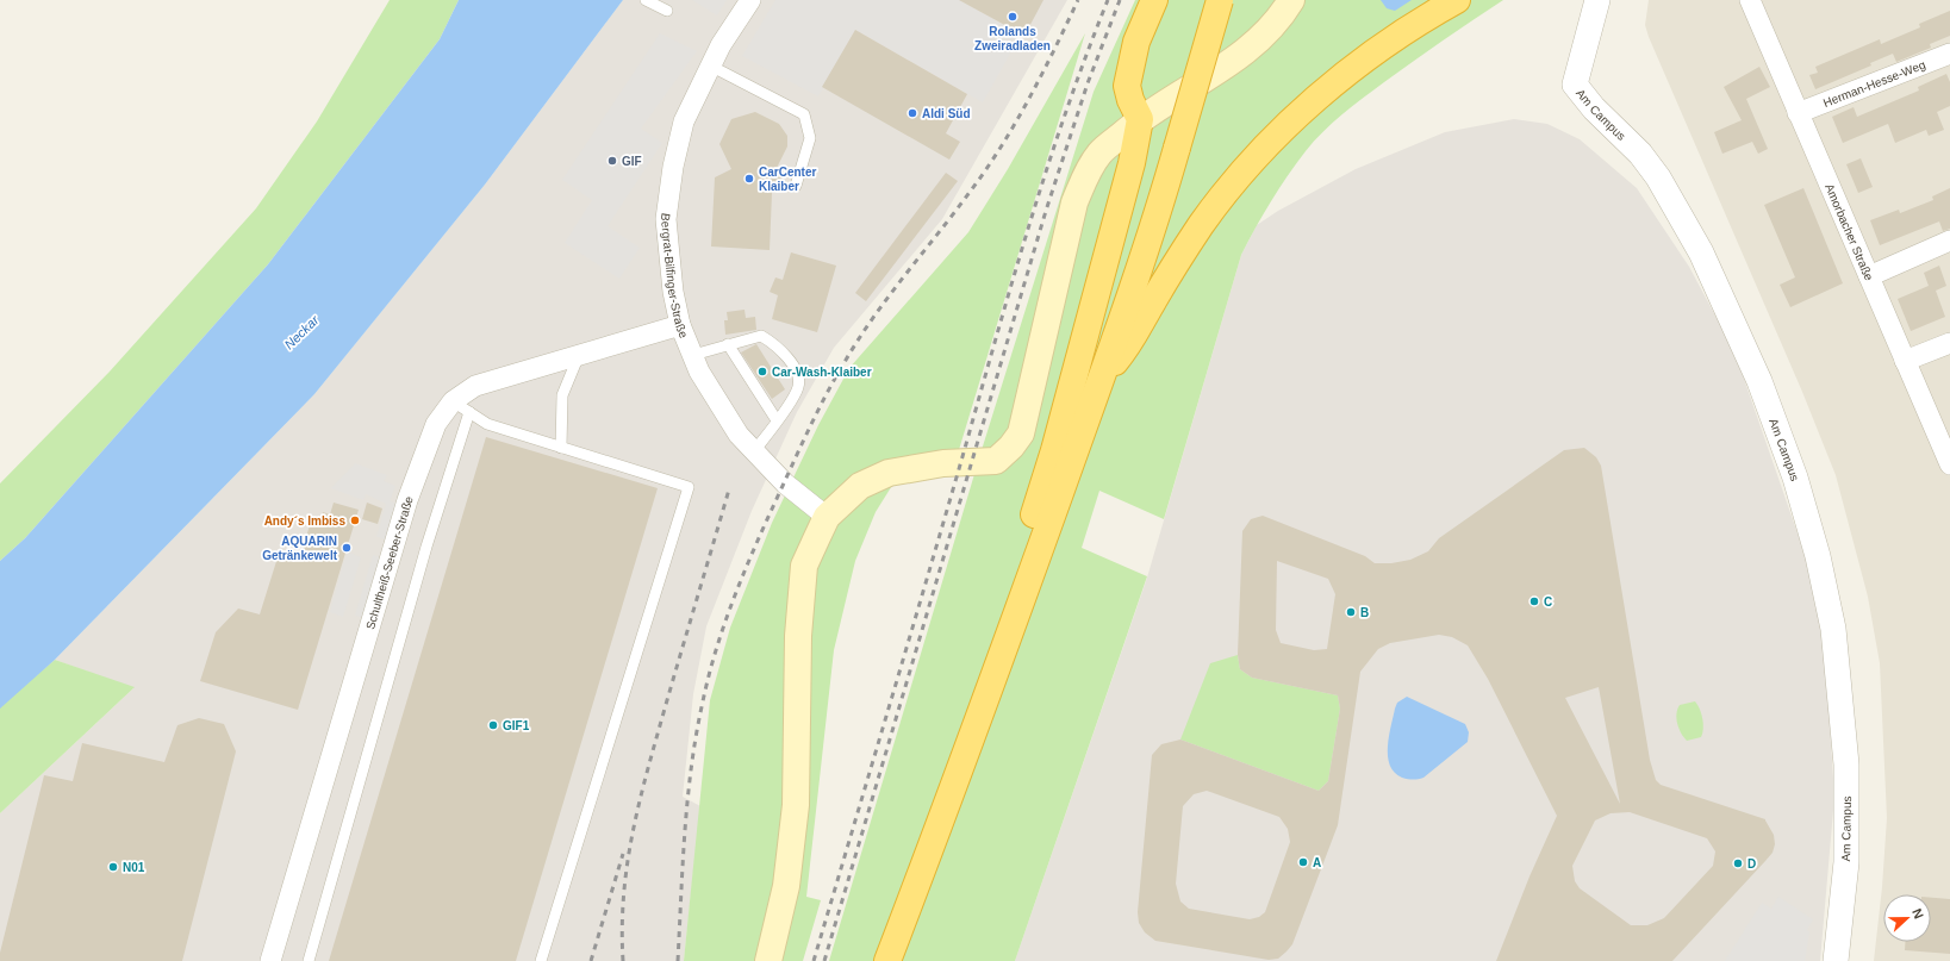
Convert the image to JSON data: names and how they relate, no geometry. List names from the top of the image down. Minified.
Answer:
{"streets":{"street":["Herman-Hesse-Weg","Am Campus","Amorbacher Straße","Bergrat-Bilfinger-Straße","Schultheiß-Seeber-Straße"]},"crossings":[["Herman-Hesse-Weg","Amorbacher Straße"],["Bergrat-Bilfinger-Straße","Schultheiß-Seeber-Straße"]],"water":["Neckar"],"places":["Rolands Zweiradladen","Aldi Süd","GIF","CarCenter Klaiber","Car-Wash-Klaiber","Andy´s Imbiss","AQUARIN Getränkewelt","C","B","GIF1","A","D","N01"],"north":"right"}
